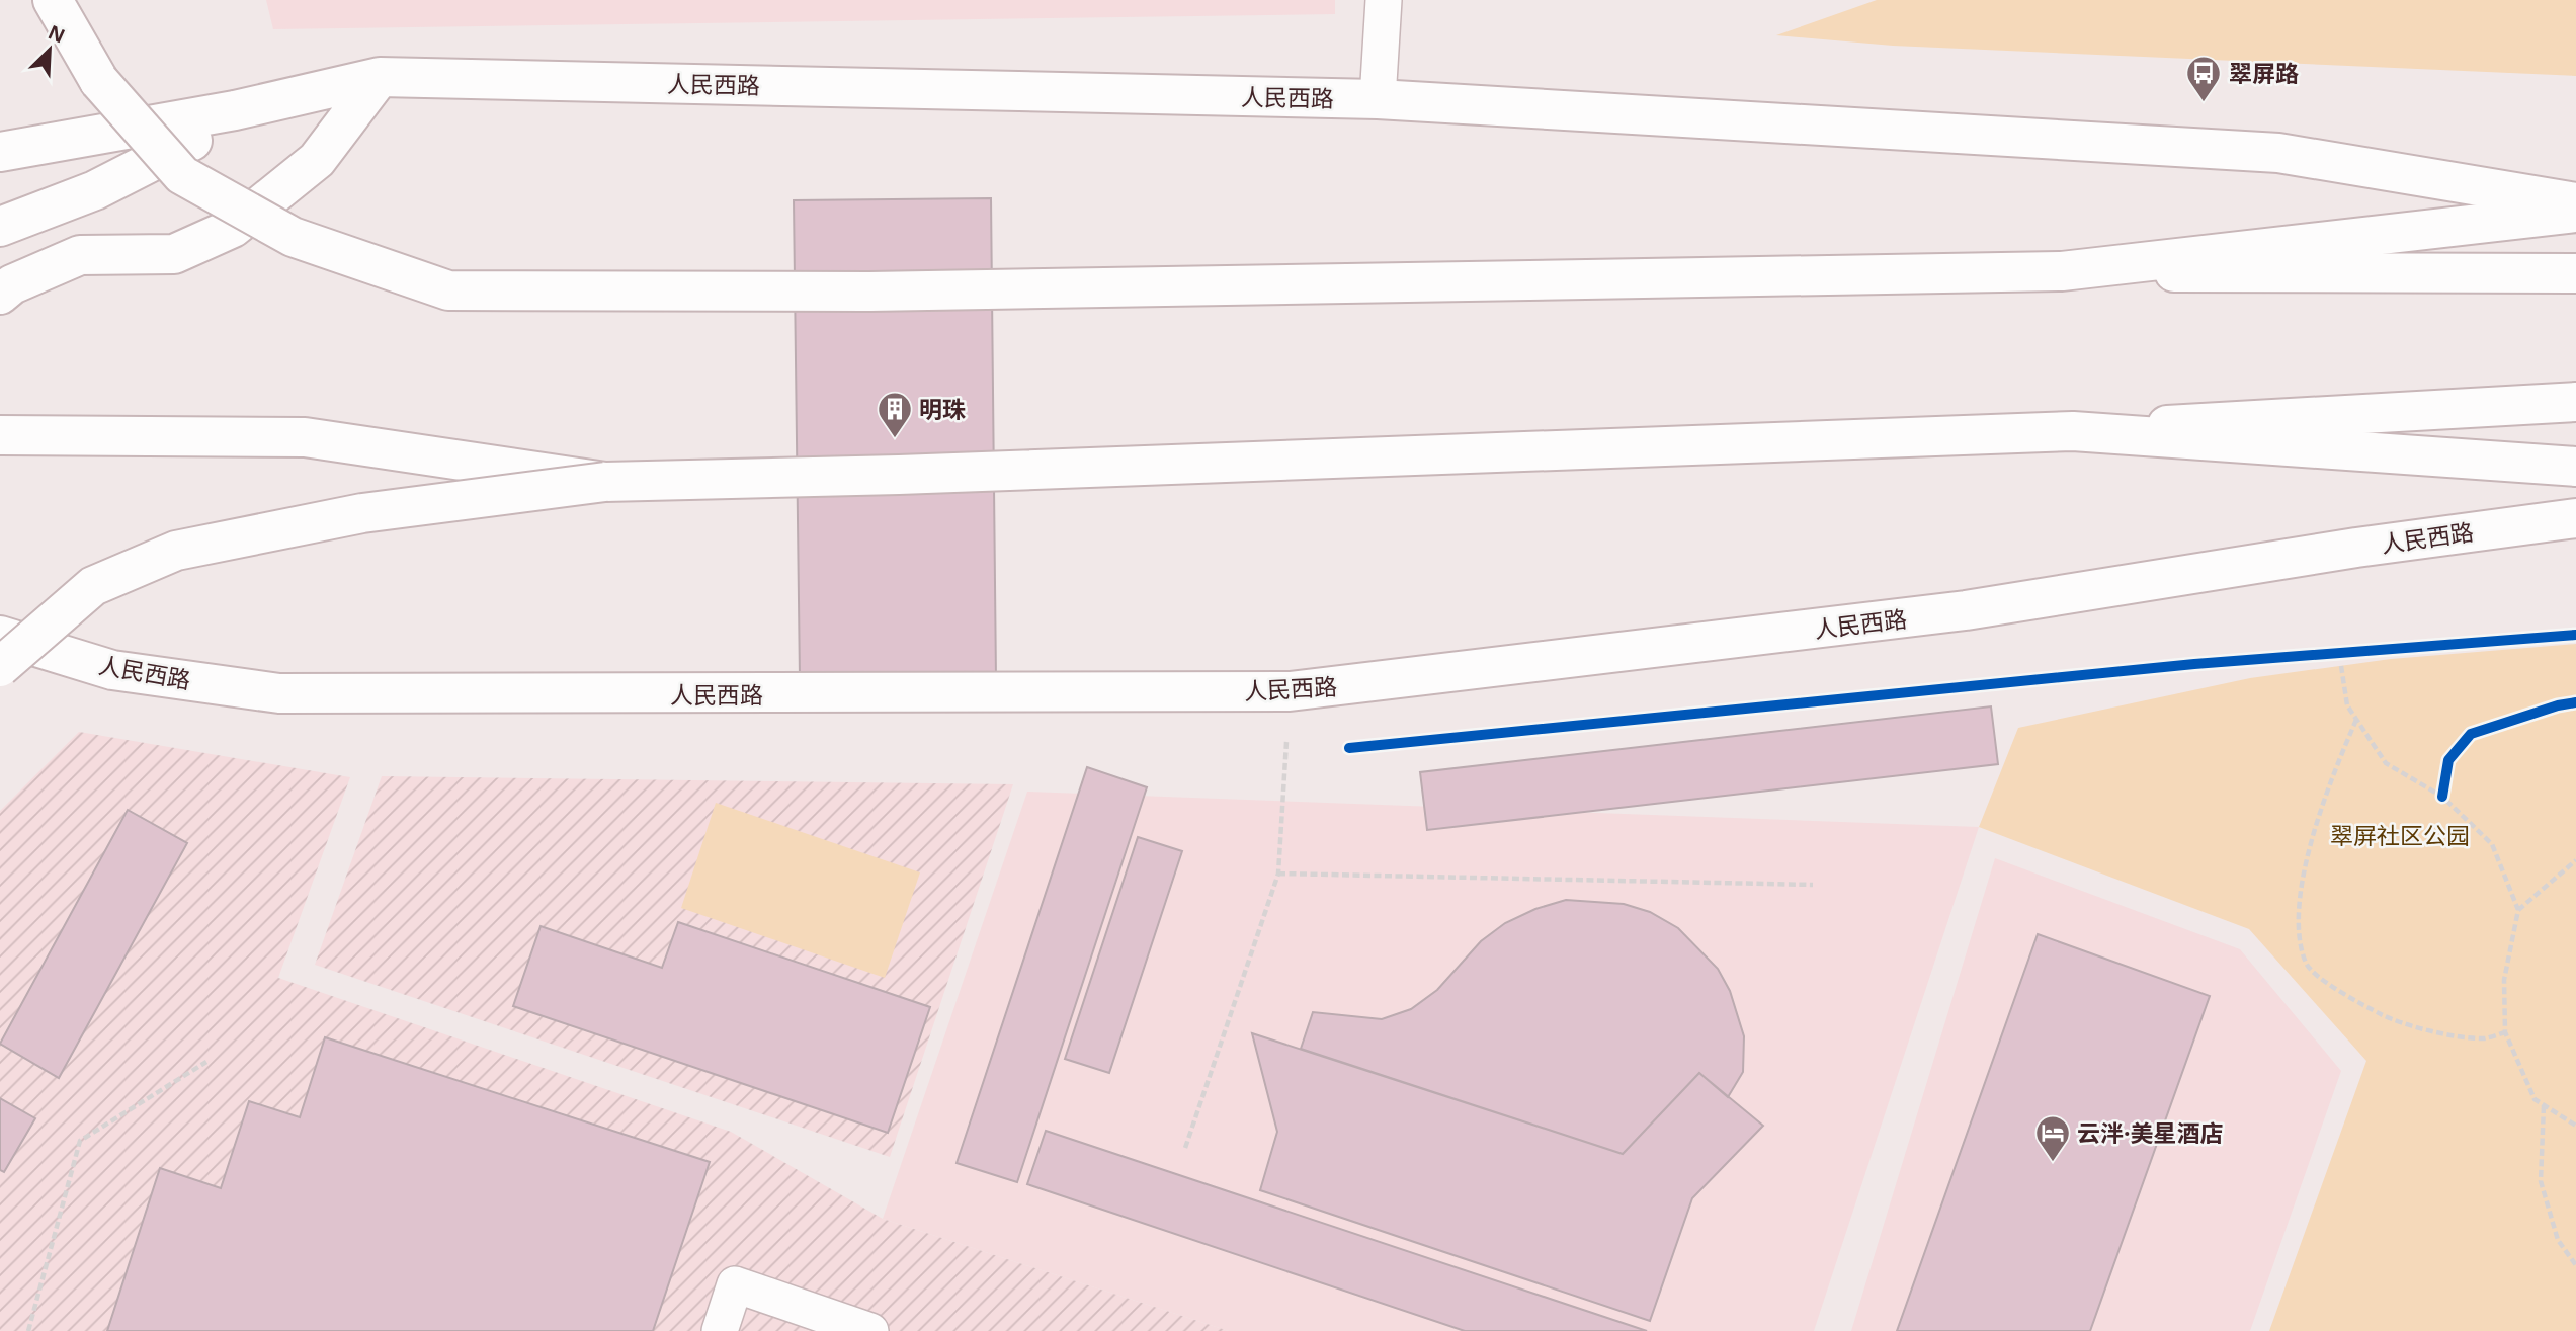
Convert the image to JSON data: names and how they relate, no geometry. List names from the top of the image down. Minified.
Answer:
{"streets":{"main road":["人民西路"]},"parks":["翠屏社区公园"],"places":{"bus stop":["翠屏路"],"building":["明珠"],"hotel":["云泮·美星酒店"]},"north":"top right"}
